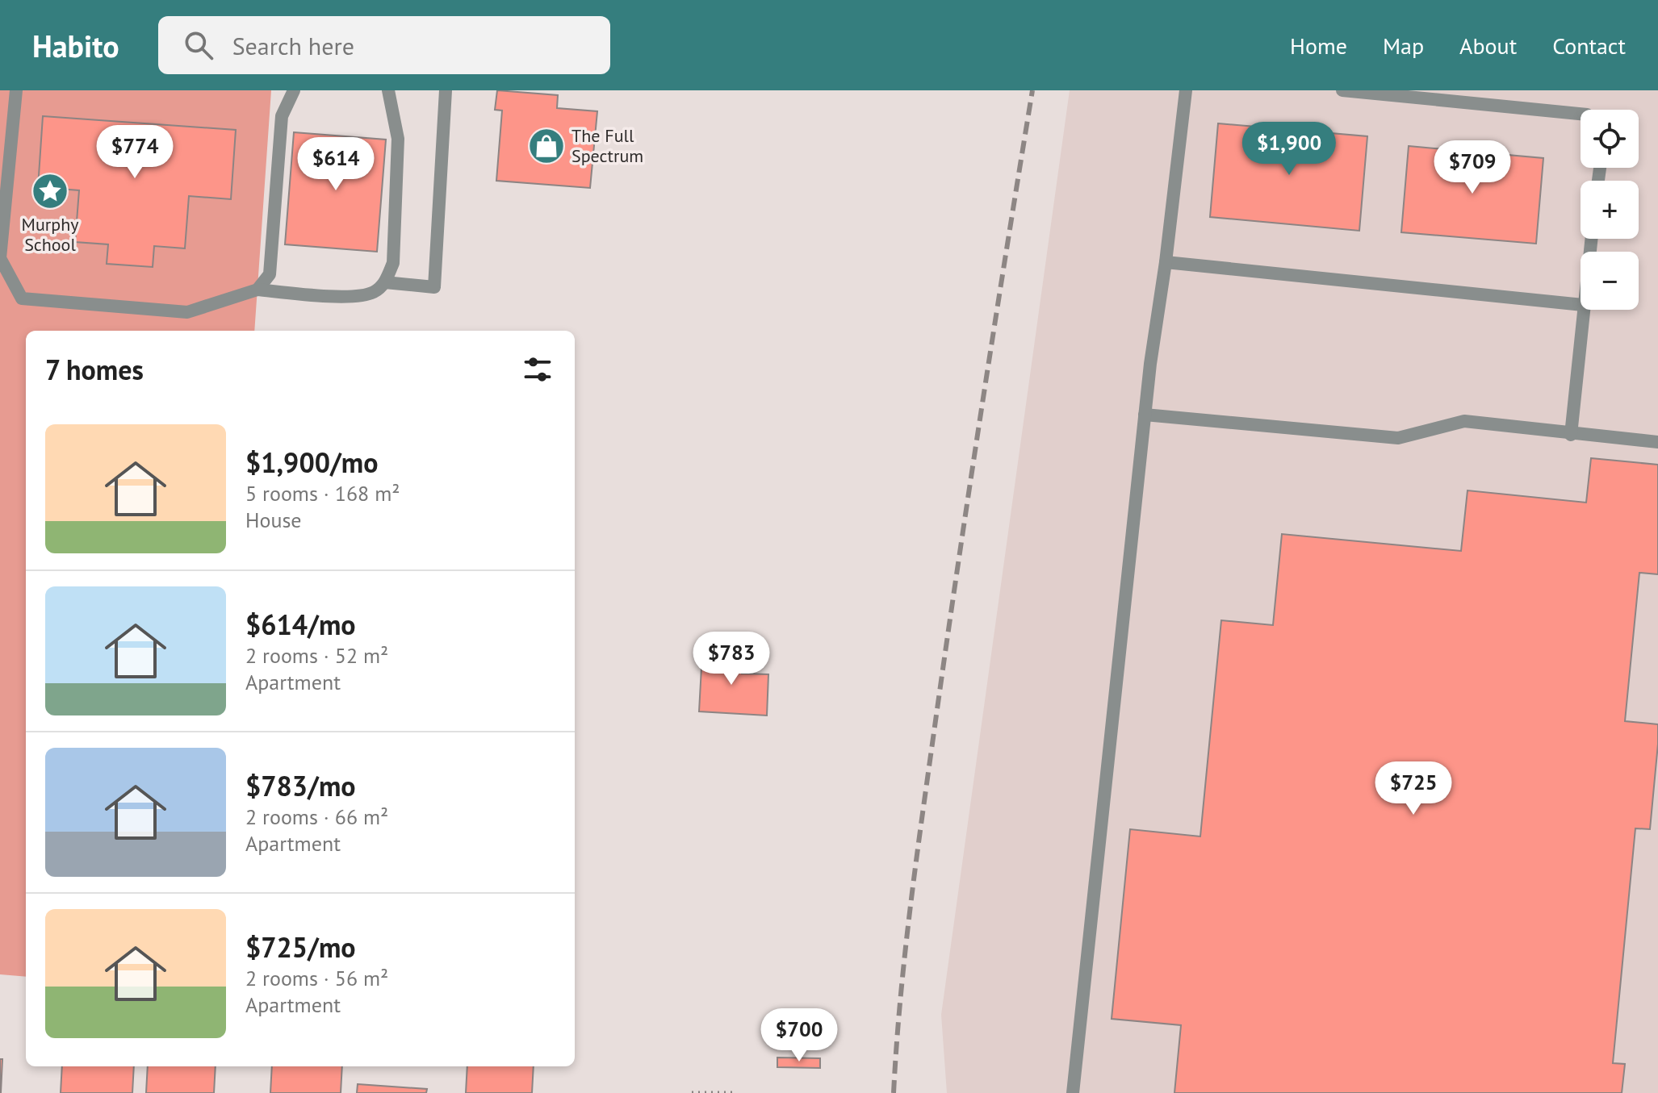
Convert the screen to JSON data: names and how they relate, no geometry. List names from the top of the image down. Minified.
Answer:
{"places":{"shop":["The Full Spectrum"],"place":["Murphy School"]},"page":{"header":"Habito","search":"Search here","nav":["Home","Map","About","Contact"],"map_buttons":["+","−"],"price":["$1,900","$774","$614","$709","$783","$725","$700"],"heading":"7 homes","list":[{"name":"$1,900/mo","note":"5 rooms · 168 m² · House"},{"name":"$614/mo","note":"2 rooms · 52 m² · Apartment"},{"name":"$783/mo","note":"2 rooms · 66 m² · Apartment"},{"name":"$725/mo","note":"2 rooms · 56 m² · Apartment"}]}}
